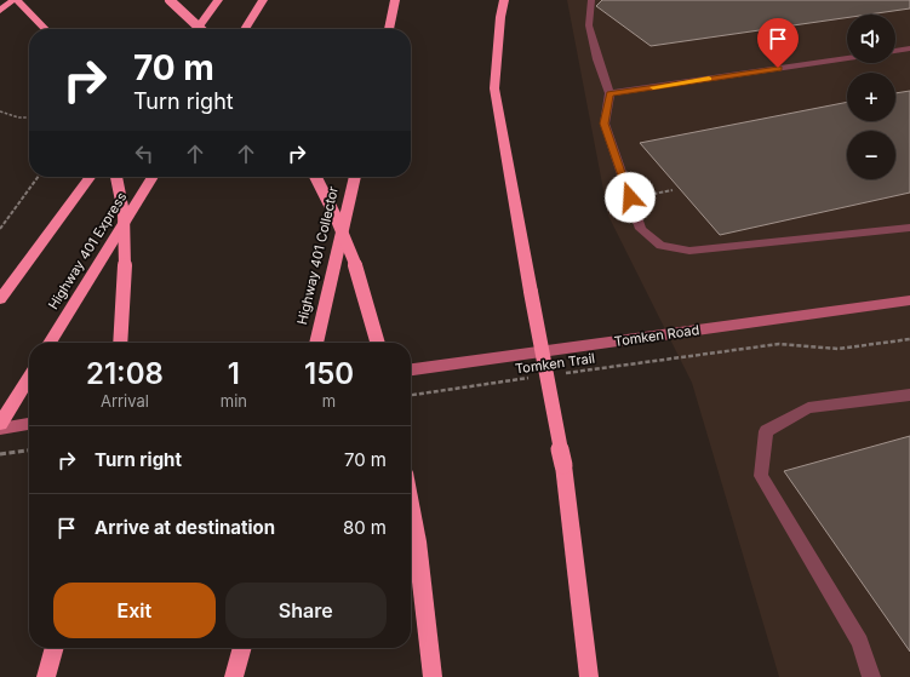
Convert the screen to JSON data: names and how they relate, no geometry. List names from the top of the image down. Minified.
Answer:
{"streets":{"highway":["Highway 401 Express","Highway 401 Collector"],"main road":["Tomken Road"],"path":["Tomken Trail"]},"page":{"map_buttons":["+","−"],"turn":["70 m","Turn right"],"eta":["21:08","Arrival","1","min","150","m"],"list":[{"name":"Turn right","value":"70 m"},{"name":"Arrive at destination","value":"80 m"}],"buttons":["Exit","Share"]}}
